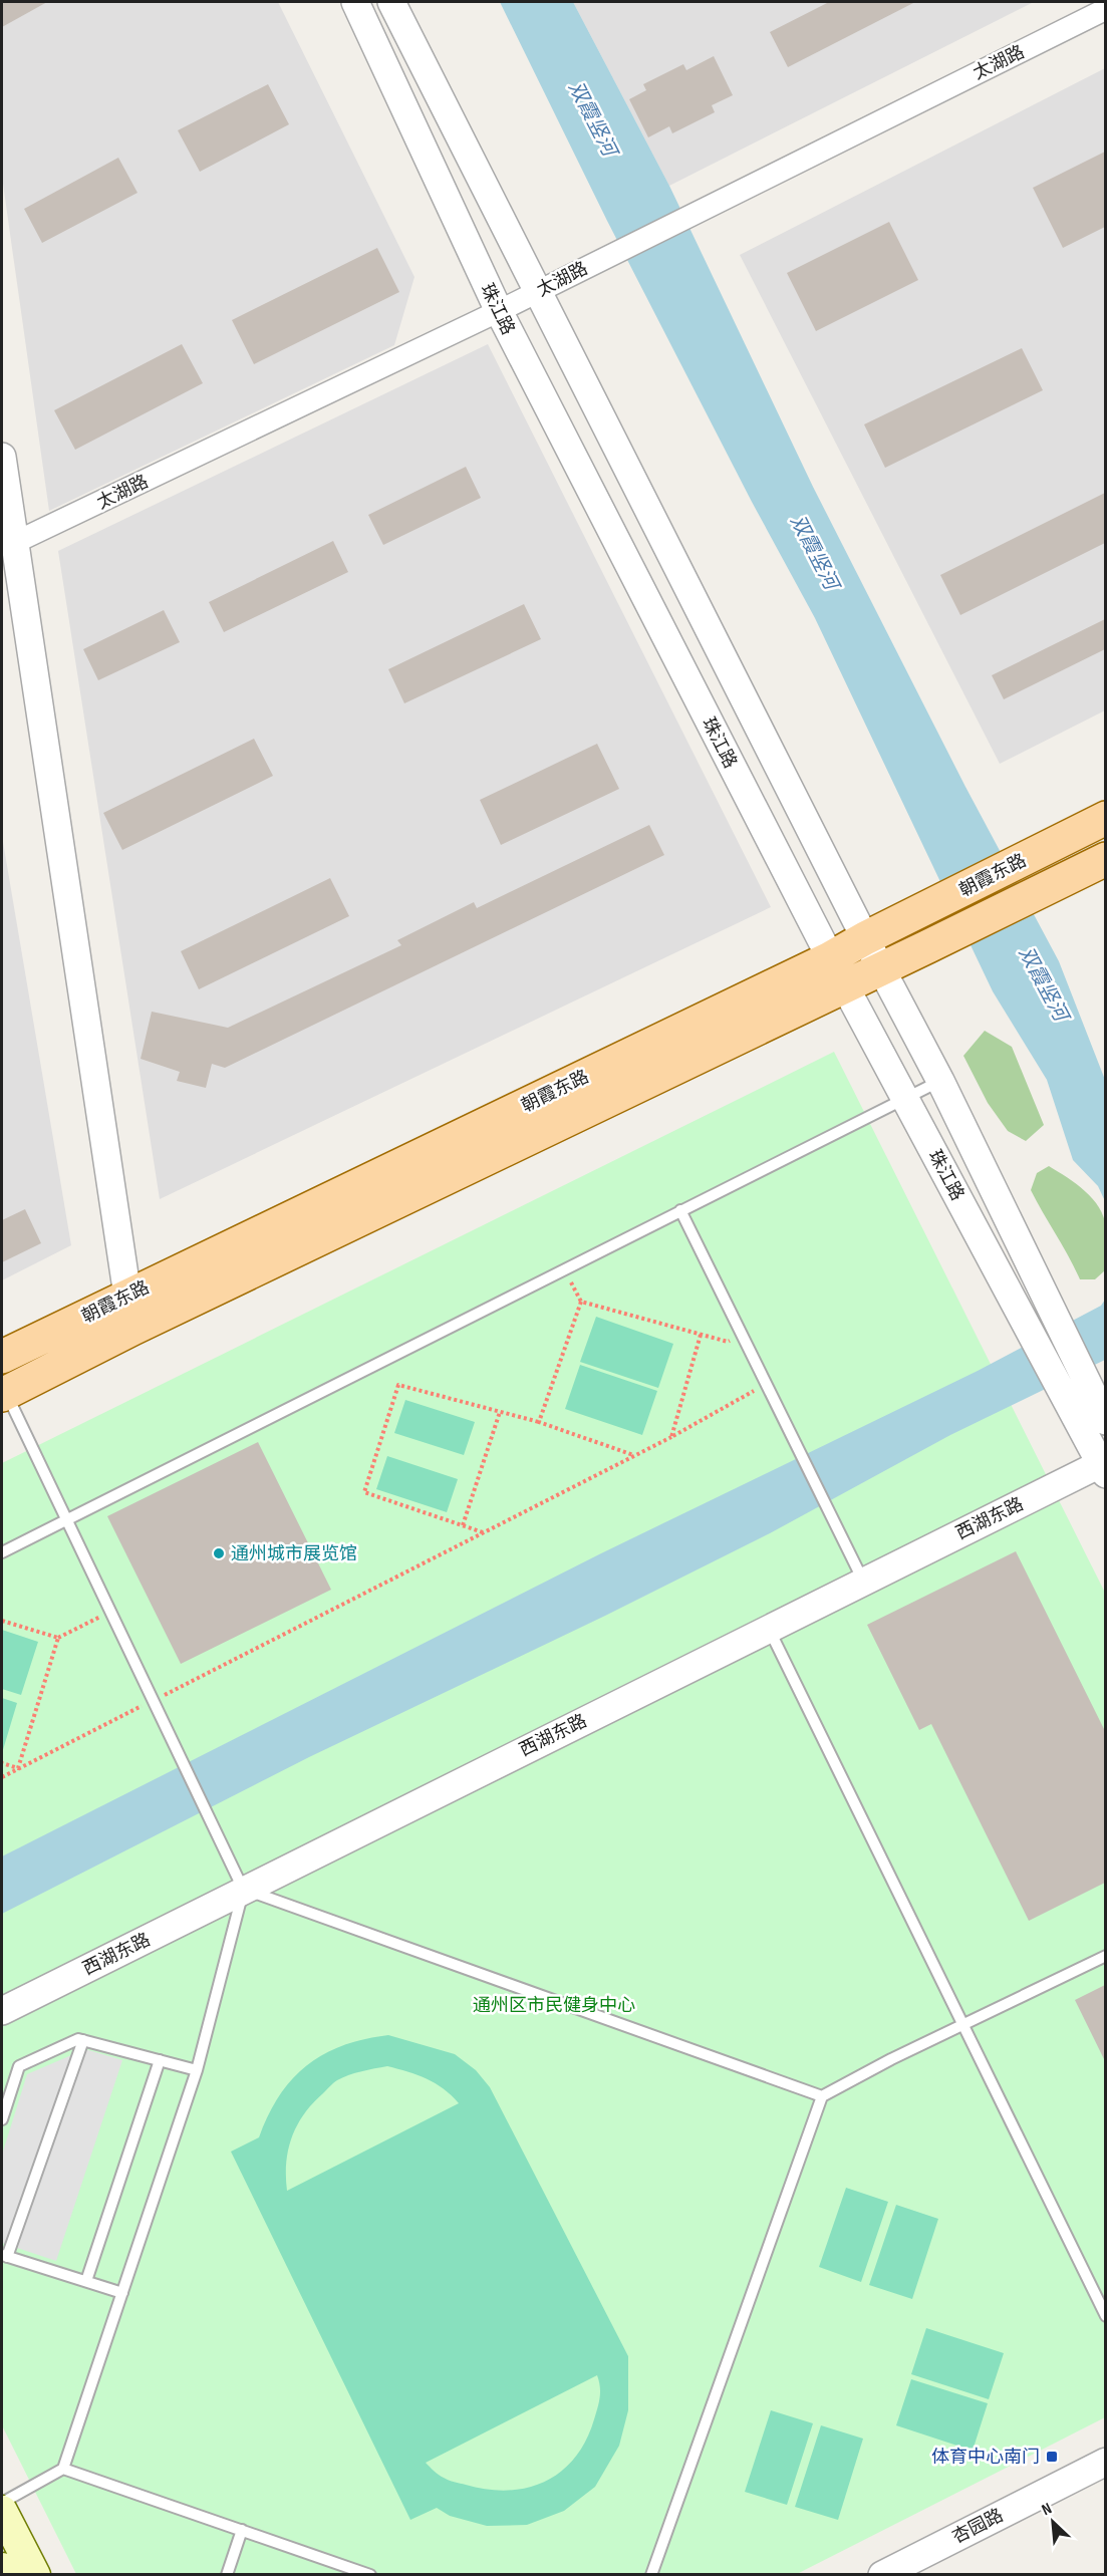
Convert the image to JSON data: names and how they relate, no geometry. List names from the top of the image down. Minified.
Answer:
{"streets":{"main road":["朝霞东路"],"street":["太湖路","珠江路","西湖东路","杏园路"]},"crossings":[["太湖路","珠江路"],["珠江路","朝霞东路"],["珠江路","西湖东路"]],"water":["双霞竖河"],"parks":["通州区市民健身中心"],"places":{"other":["通州城市展览馆"],"transit":["体育中心南门"]},"north":"top left"}
